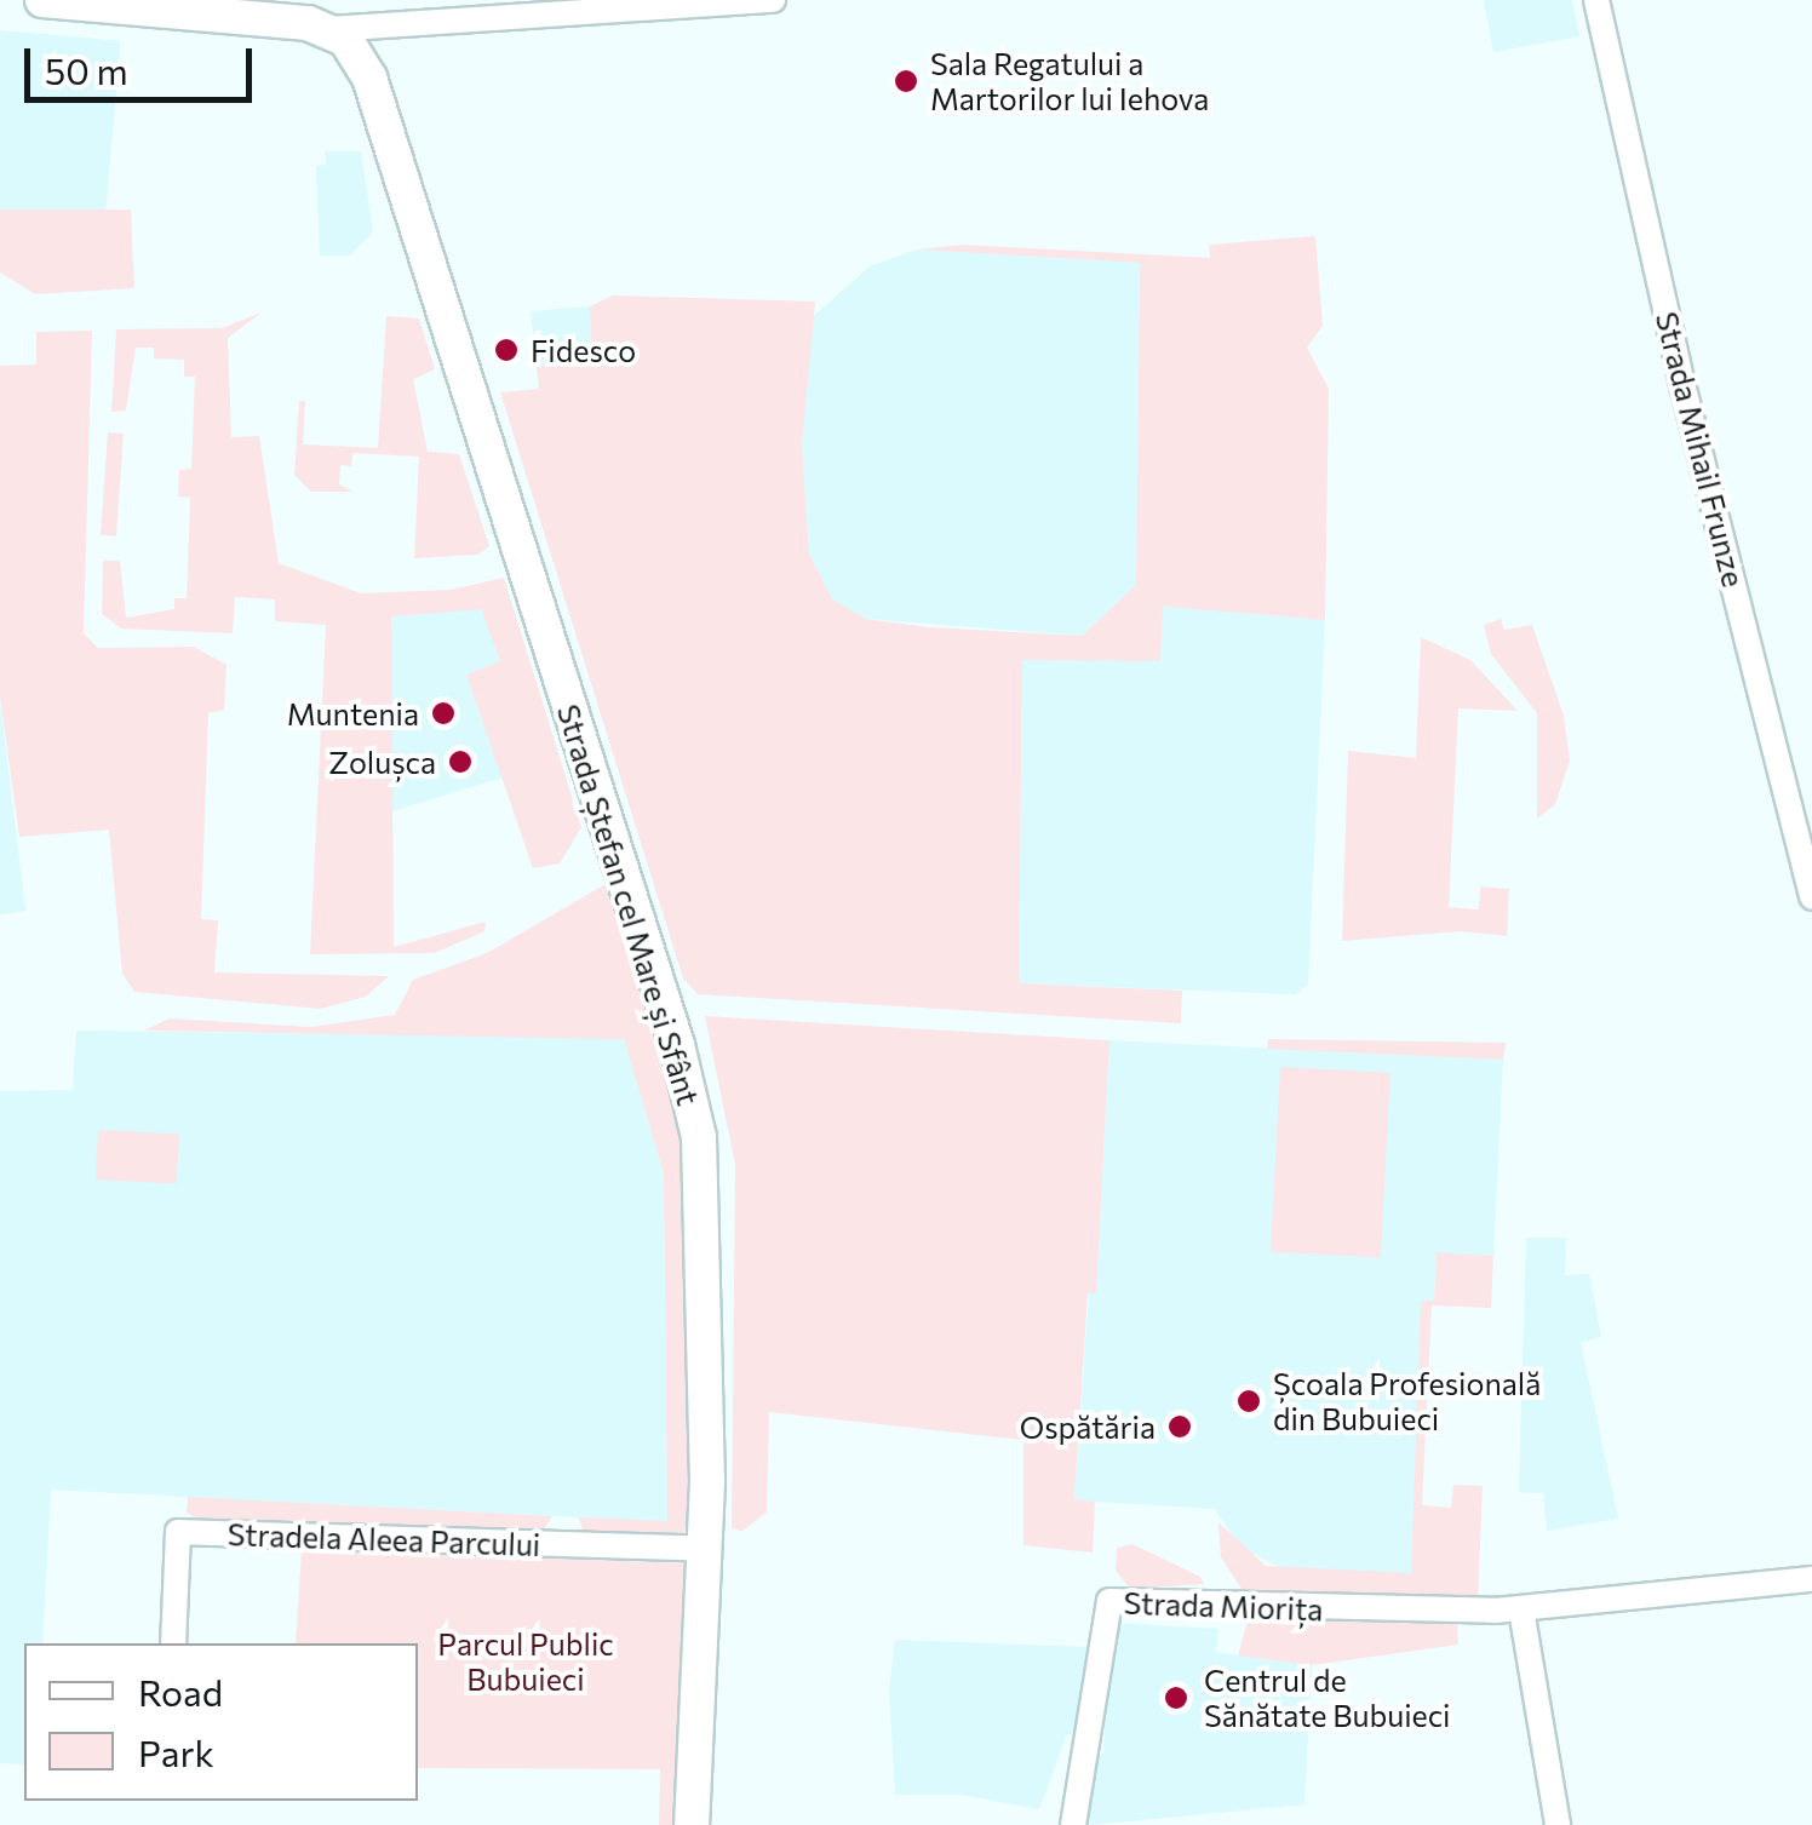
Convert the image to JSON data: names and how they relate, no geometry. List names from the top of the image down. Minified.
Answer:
{"streets":{"street":["Strada Mihail Frunze","Strada Ștefan cel Mare și Sfânt","Stradela Aleea Parcului","Strada Miorița"]},"crossings":[["Strada Ștefan cel Mare și Sfânt","Stradela Aleea Parcului"]],"parks":["Parcul Public Bubuieci"],"places":["Sala Regatului a Martorilor lui Iehova","Fidesco","Muntenia","Zolușca","Școala Profesională din Bubuieci","Ospătăria","Centrul de Sănătate Bubuieci"],"legend":["Road","Park"],"scale_bar":"50 m"}
